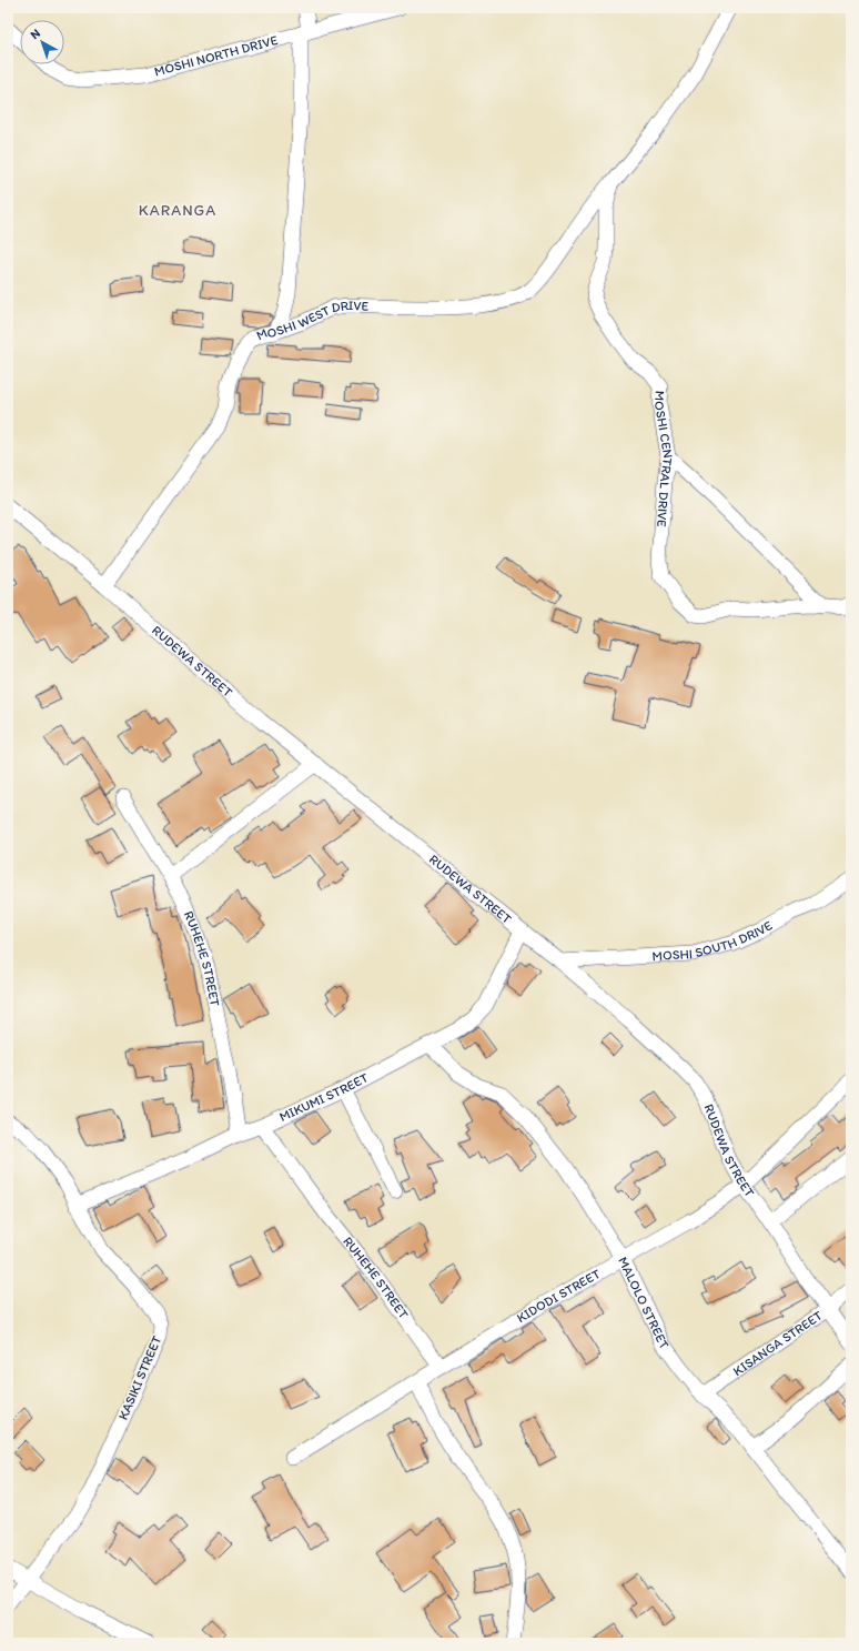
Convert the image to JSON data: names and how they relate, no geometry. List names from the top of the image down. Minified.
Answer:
{"streets":{"street":["MOSHI NORTH DRIVE","MOSHI WEST DRIVE","MOSHI CENTRAL DRIVE","RUDEWA STREET","MOSHI SOUTH DRIVE","RUHEHE STREET","MIKUMI STREET","KIDODI STREET","MALOLO STREET","KISANGA STREET","KASIKI STREET"]},"crossings":[["MOSHI WEST DRIVE","MOSHI CENTRAL DRIVE"],["MOSHI WEST DRIVE","RUDEWA STREET"],["RUDEWA STREET","MOSHI SOUTH DRIVE"],["RUDEWA STREET","MIKUMI STREET"],["RUDEWA STREET","KIDODI STREET"],["RUDEWA STREET","KISANGA STREET"],["RUHEHE STREET","MIKUMI STREET"],["RUHEHE STREET","KIDODI STREET"],["MIKUMI STREET","MALOLO STREET"],["MIKUMI STREET","KASIKI STREET"],["KIDODI STREET","MALOLO STREET"],["MALOLO STREET","KISANGA STREET"]],"districts":["KARANGA"],"north":"top left"}
